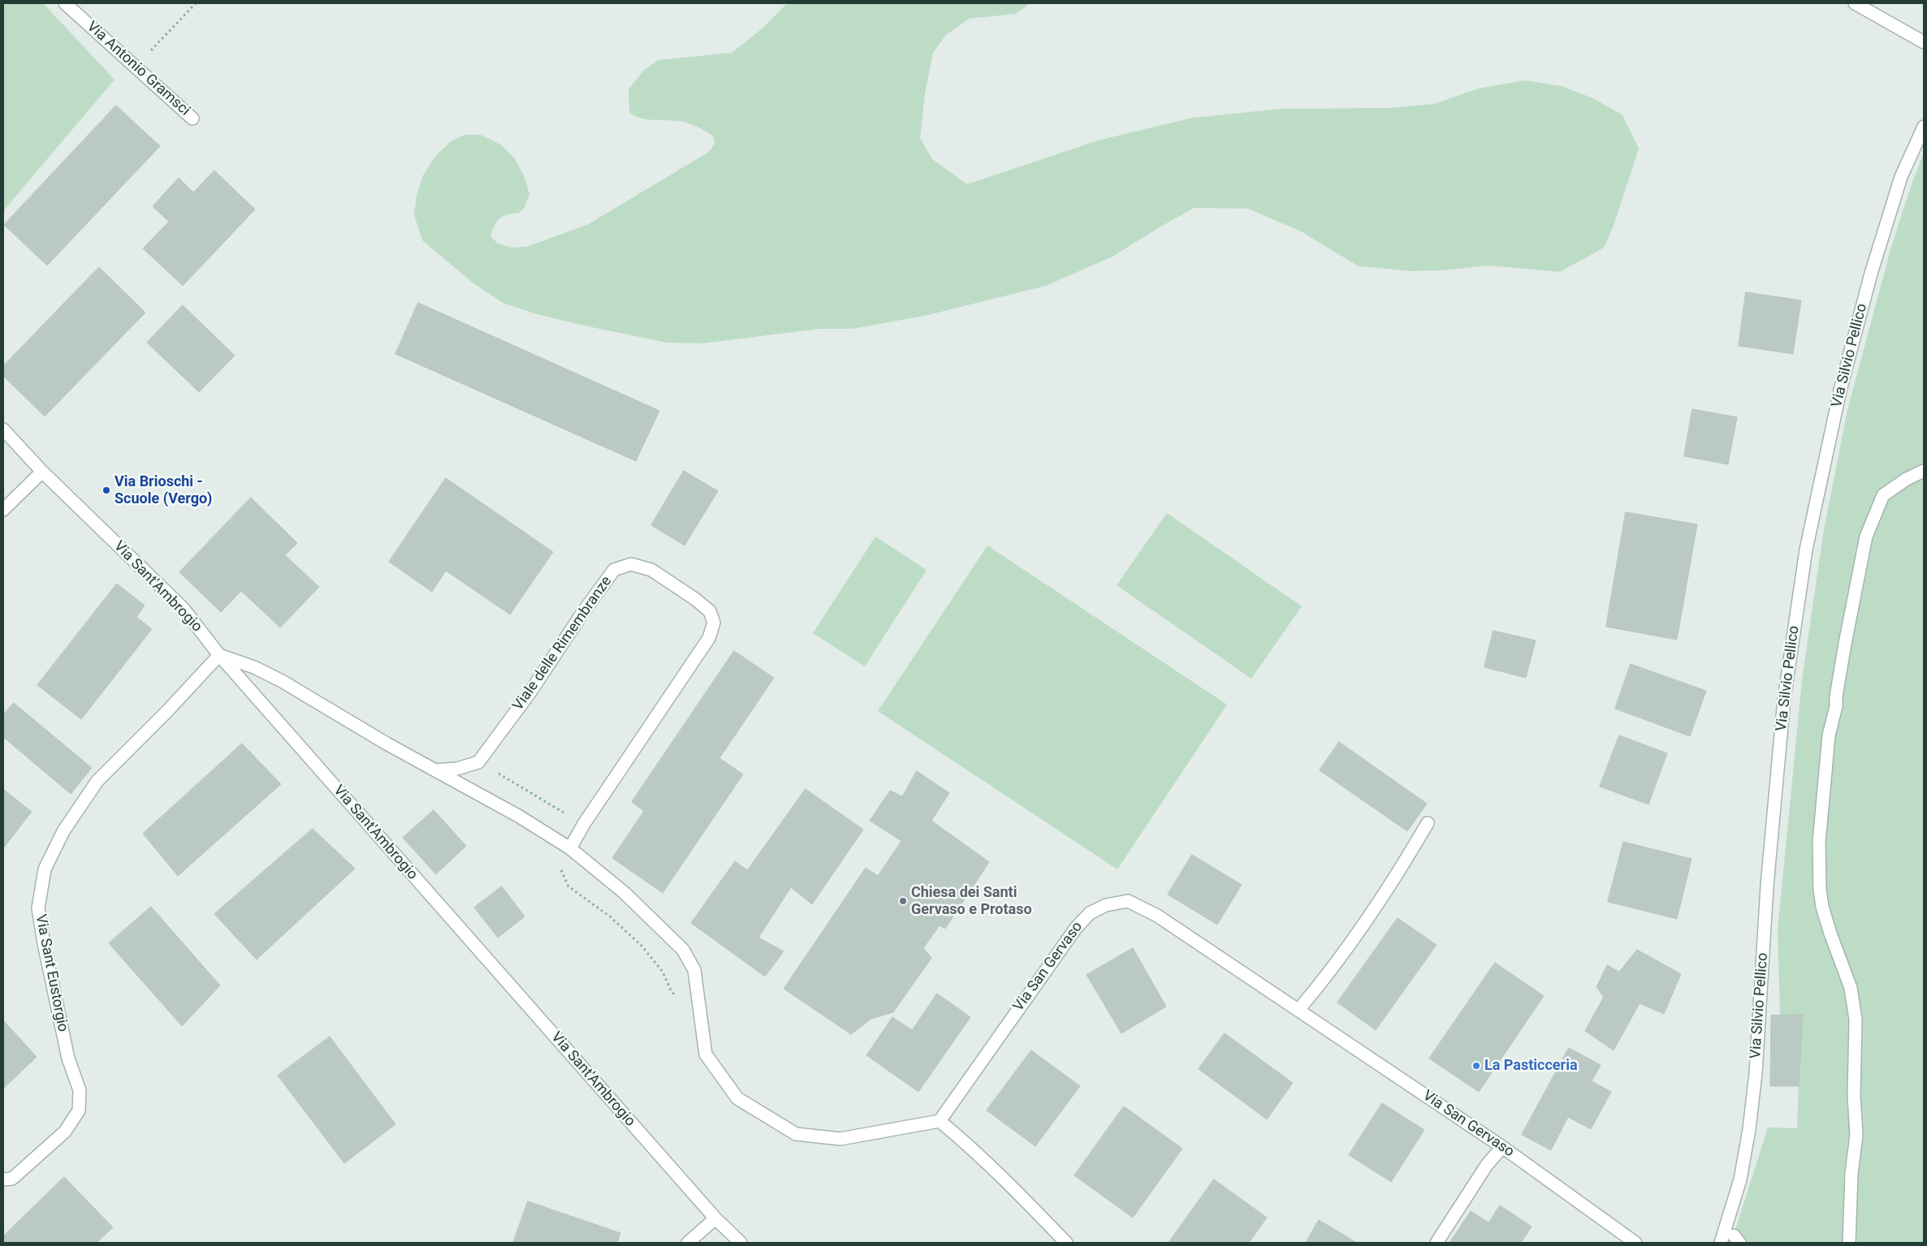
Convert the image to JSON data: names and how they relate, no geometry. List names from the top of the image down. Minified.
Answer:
{"streets":{"street":["Via Antonio Gramsci","Via Silvio Pellico","Via Sant'Ambrogio","Viale delle Rimembranze","Via San Gervaso","Via Sant Eustorgio"]},"crossings":[["Via Sant'Ambrogio","Via Sant Eustorgio"]],"places":["Via Brioschi - Scuole (Vergo)","Chiesa dei Santi Gervaso e Protaso","La Pasticceria"]}
